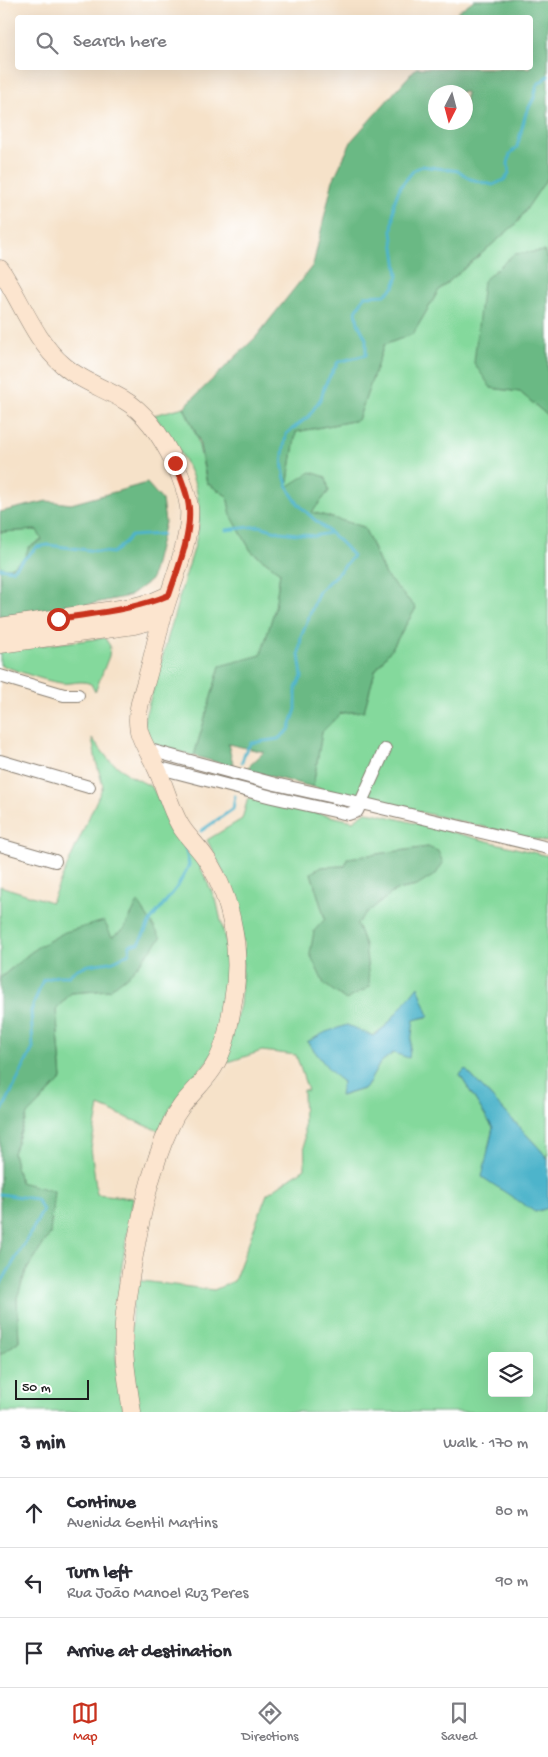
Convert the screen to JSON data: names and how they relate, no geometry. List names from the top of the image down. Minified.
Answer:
{"scale_bar":"50 m","north":"bottom","page":{"search":"Search here","scale":"50 m","heading":["3 min","Walk · 170 m"],"list":[["Continue","Avenida Gentil Martins","80 m"],["Turn left","Rua João Manoel Ruz Peres","90 m"],"Arrive at destination"],"nav":["Map","Directions","Saved"]}}
